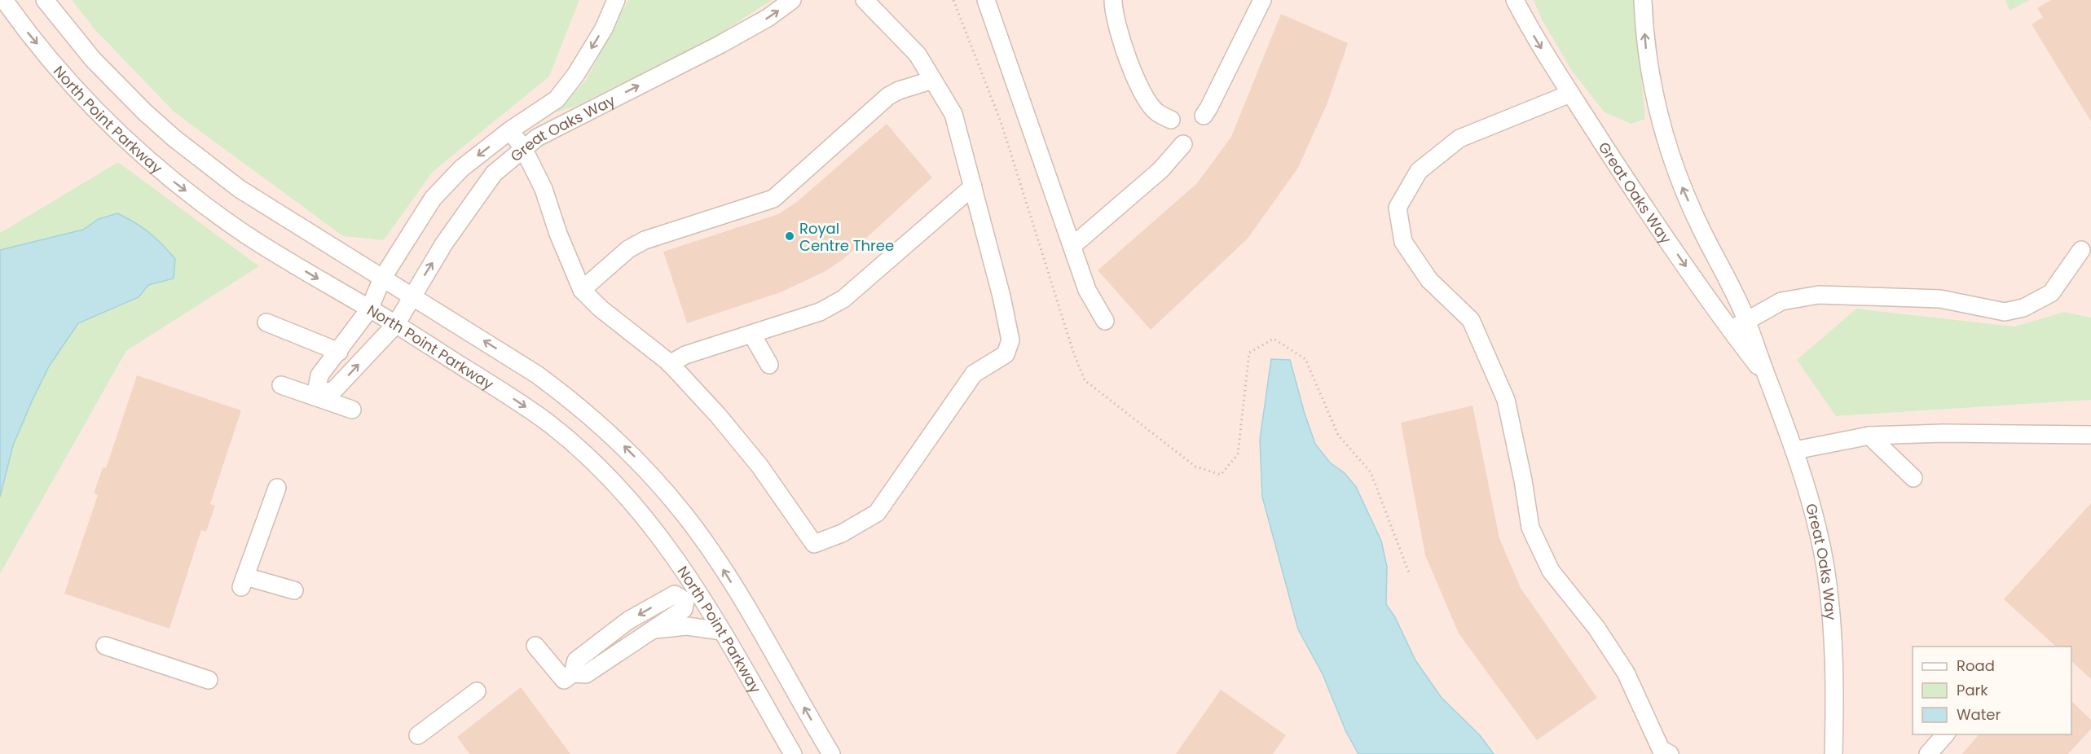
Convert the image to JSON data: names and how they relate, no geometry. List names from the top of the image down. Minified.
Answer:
{"streets":{"street":["North Point Parkway","Great Oaks Way"]},"crossings":[["North Point Parkway","Great Oaks Way"]],"places":["Royal Centre Three"],"legend":["Road","Park","Water"]}
